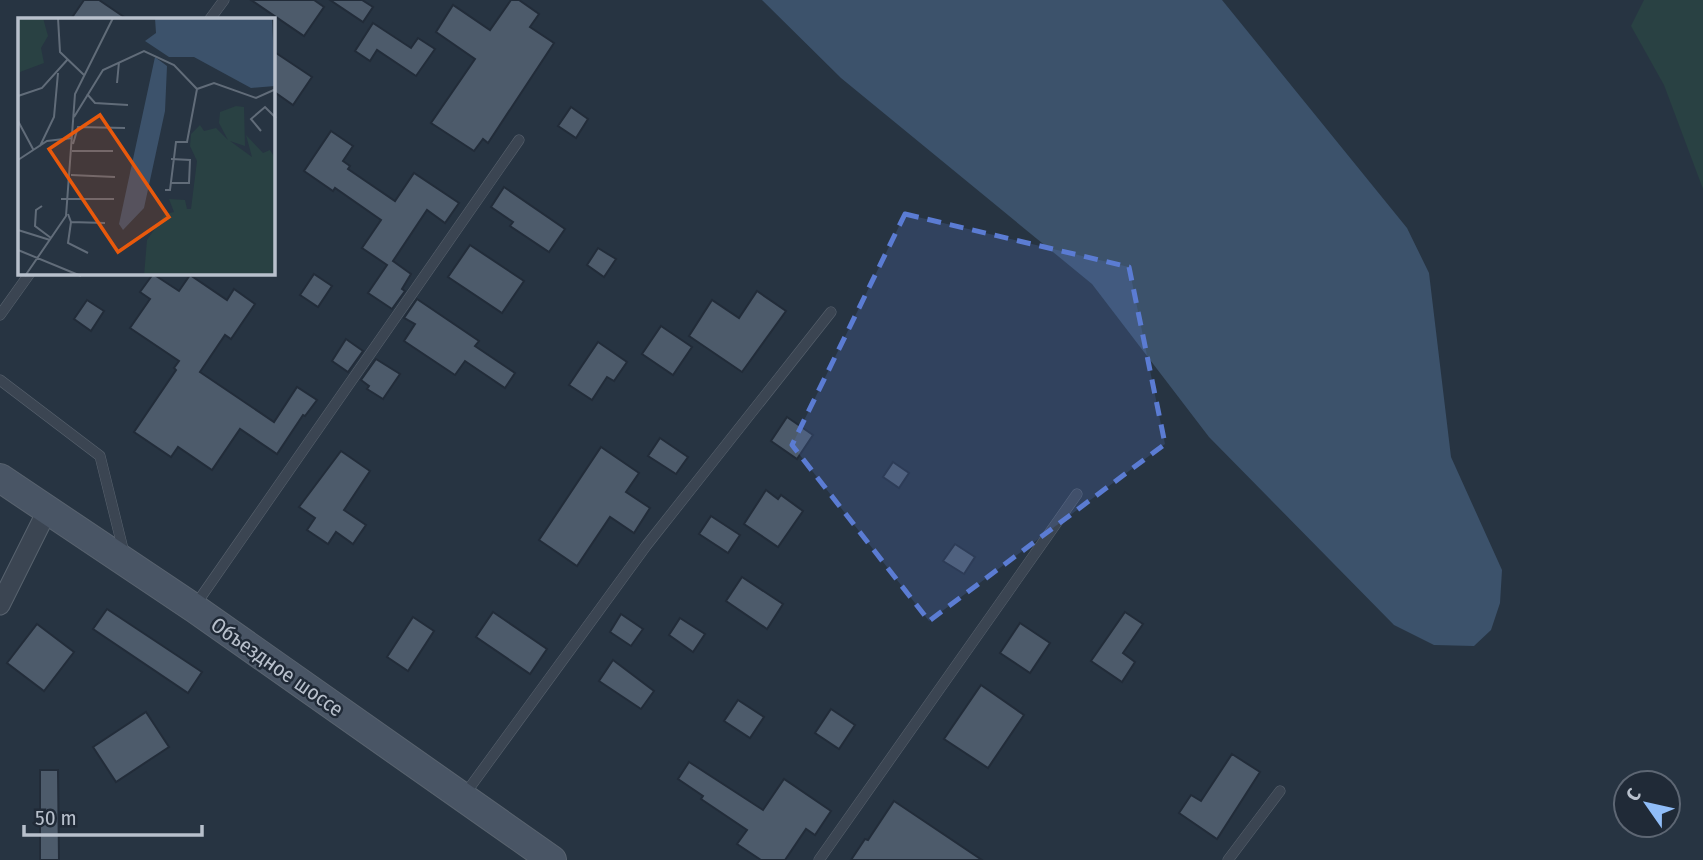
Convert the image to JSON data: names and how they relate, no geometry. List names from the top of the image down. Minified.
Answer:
{"streets":{"main road":["Объездное шоссе"]},"scale_bar":"50 m","north":"top left"}
